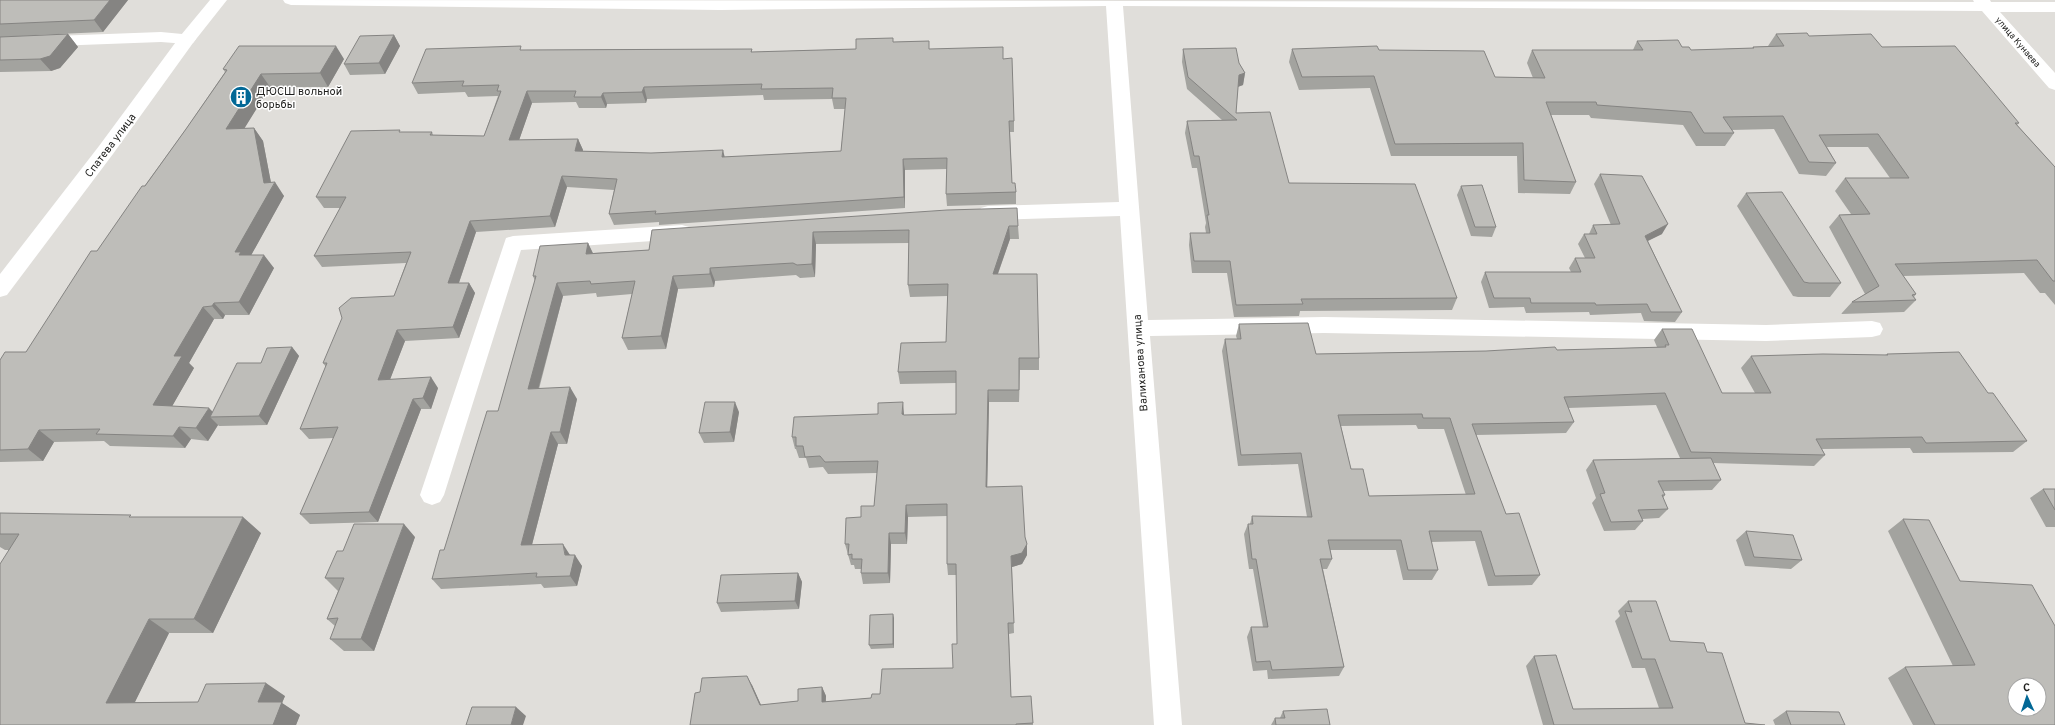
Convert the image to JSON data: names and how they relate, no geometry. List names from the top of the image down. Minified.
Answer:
{"streets":{"street":["улица Кунаева","Спатева улица","Валиханова улица"]},"places":{"building":["ДЮСШ вольной борьбы"]},"north":"top"}
